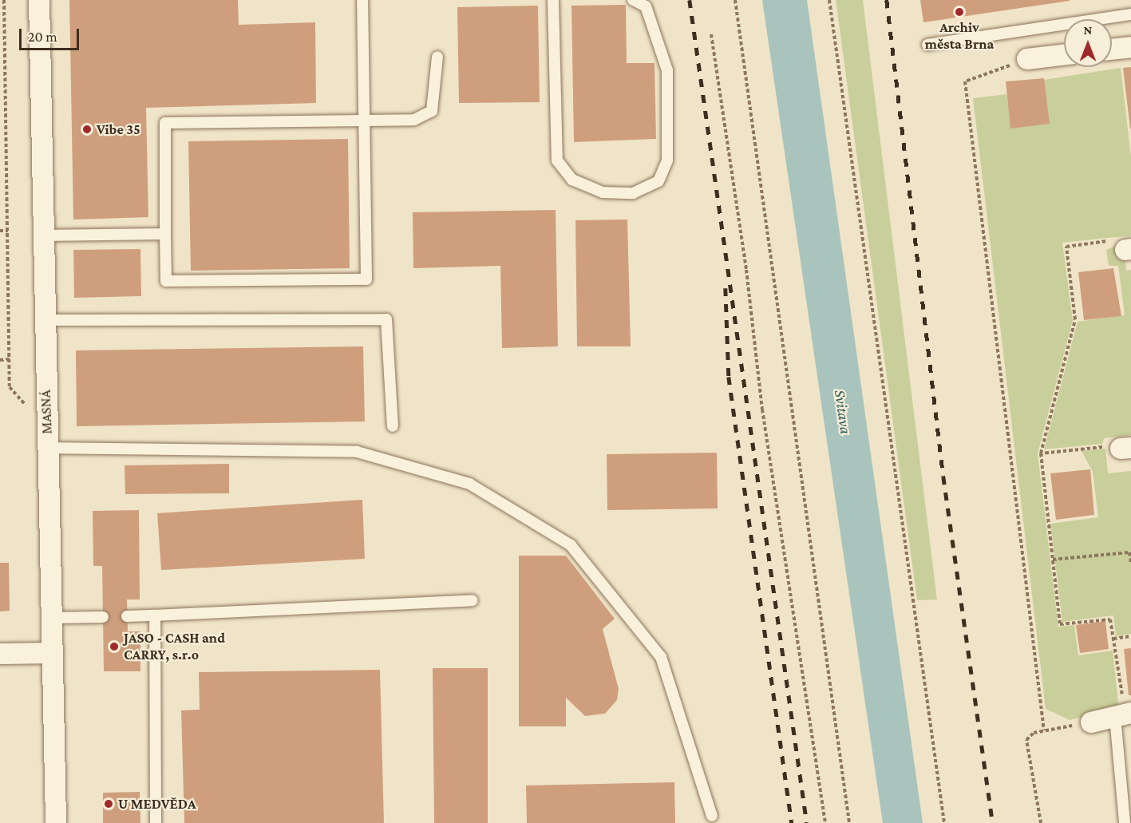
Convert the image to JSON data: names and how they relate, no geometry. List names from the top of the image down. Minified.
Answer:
{"streets":{"street":["MASNÁ"]},"water":["Svitava"],"places":["Archiv města Brna","Vibe 35","JASO - CASH and CARRY, s.r.o","U MEDVĚDA"],"scale_bar":"20 m","north":"top"}
